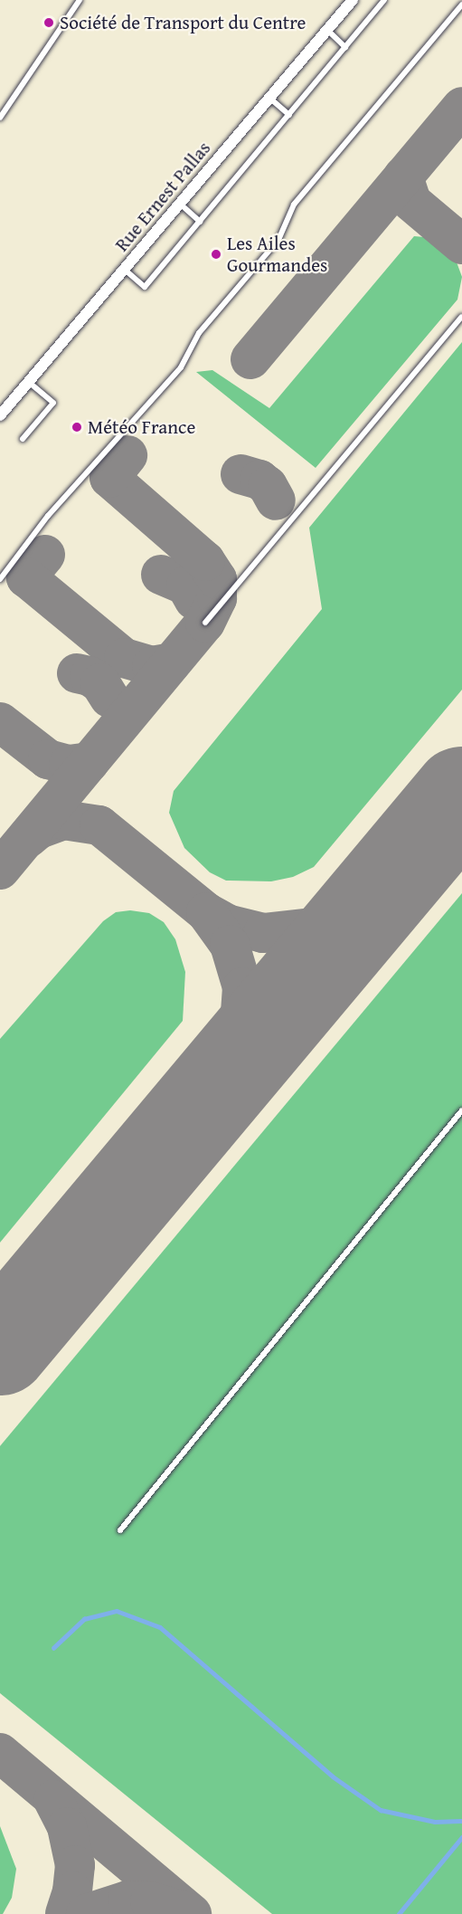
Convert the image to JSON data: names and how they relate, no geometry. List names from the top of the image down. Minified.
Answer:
{"streets":{"street":["Rue Ernest Pallas"]},"places":["Société de Transport du Centre","Les Ailes Gourmandes","Météo France"]}
